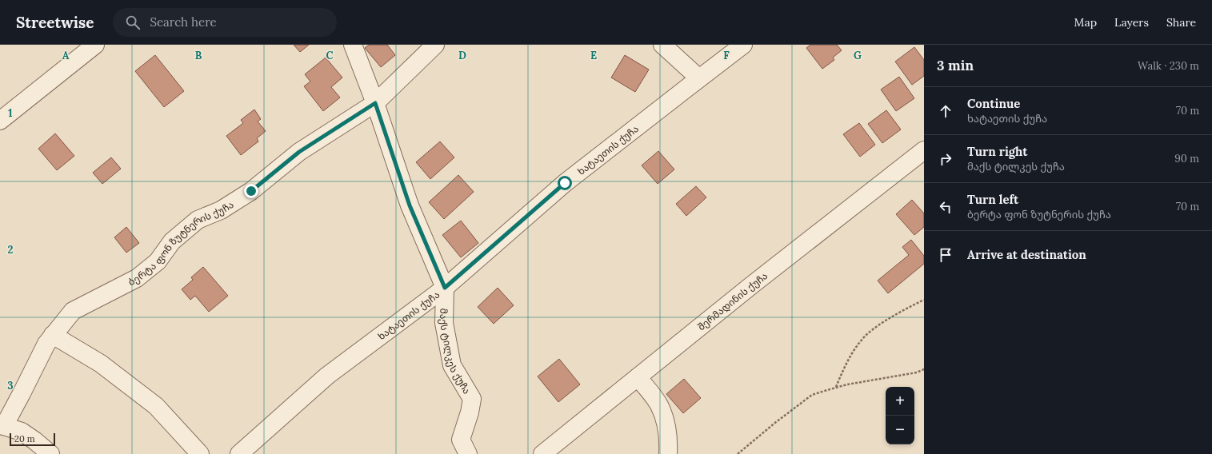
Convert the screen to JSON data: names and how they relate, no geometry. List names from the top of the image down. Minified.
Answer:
{"streets":{"street":["ხატაეთის ქუჩა","ბერტა ფონ ზუტნერის ქუჩა","შერმადინის ქუჩა","მაქს ტილკეს ქუჩა"]},"crossings":[["ხატაეთის ქუჩა","მაქს ტილკეს ქუჩა"],["ბერტა ფონ ზუტნერის ქუჩა","მაქს ტილკეს ქუჩა"]],"scale_bar":"20 m","page":{"header":"Streetwise","search":"Search here","nav":["Map","Layers","Share"],"heading":["3 min","Walk · 230 m"],"list":[["Continue","ხატაეთის ქუჩა","70 m"],["Turn right","მაქს ტილკეს ქუჩა","90 m"],["Turn left","ბერტა ფონ ზუტნერის ქუჩა","70 m"],"Arrive at destination"],"map_buttons":["+","−"],"scale":"20 m"},"grid":{"columns":["A","B","C","D","E","F","G"],"rows":["1","2","3"]}}
